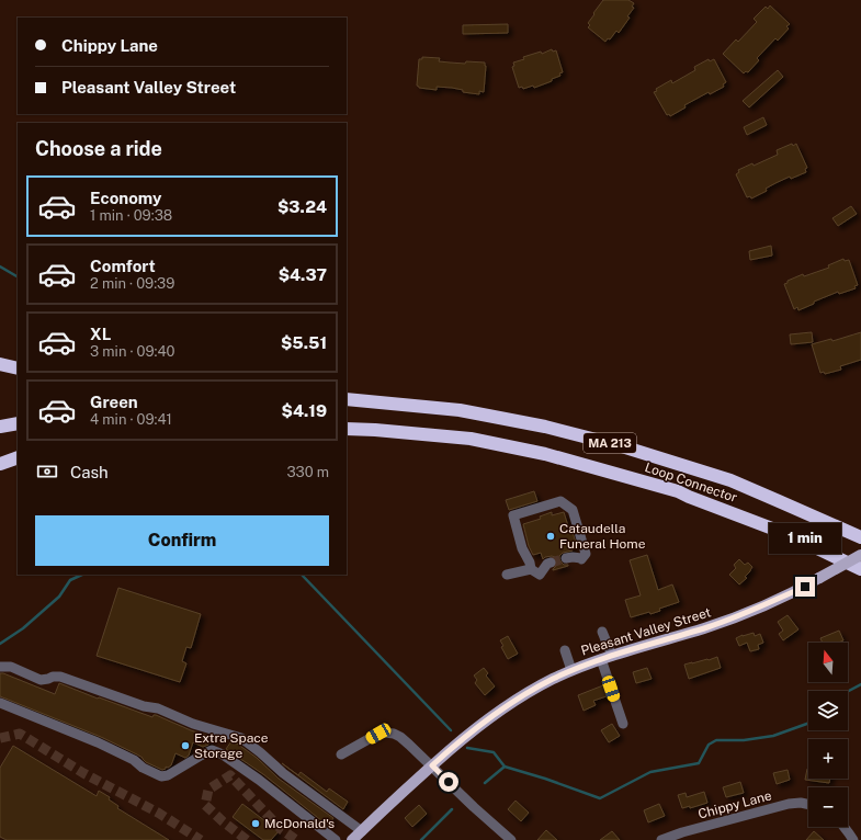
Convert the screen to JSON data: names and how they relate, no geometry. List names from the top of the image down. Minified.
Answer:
{"streets":{"highway":["MA 213","Loop Connector"],"main road":["Pleasant Valley Street"],"street":["Chippy Lane"]},"places":["Cataudella Funeral Home","Extra Space Storage","McDonald's"],"north":"top","page":{"banner":["Chippy Lane","Pleasant Valley Street"],"heading":"Choose a ride","list":[{"name":"Economy","note":"1 min · 09:38","value":"$3.24"},{"name":"Comfort","note":"2 min · 09:39","value":"$4.37"},{"name":"XL","note":"3 min · 09:40","value":"$5.51"},{"name":"Green","note":"4 min · 09:41","value":"$4.19"}],"pay":["Cash","330 m"],"buttons":"Confirm","bubble":"1 min","map_buttons":["+","−"]}}
